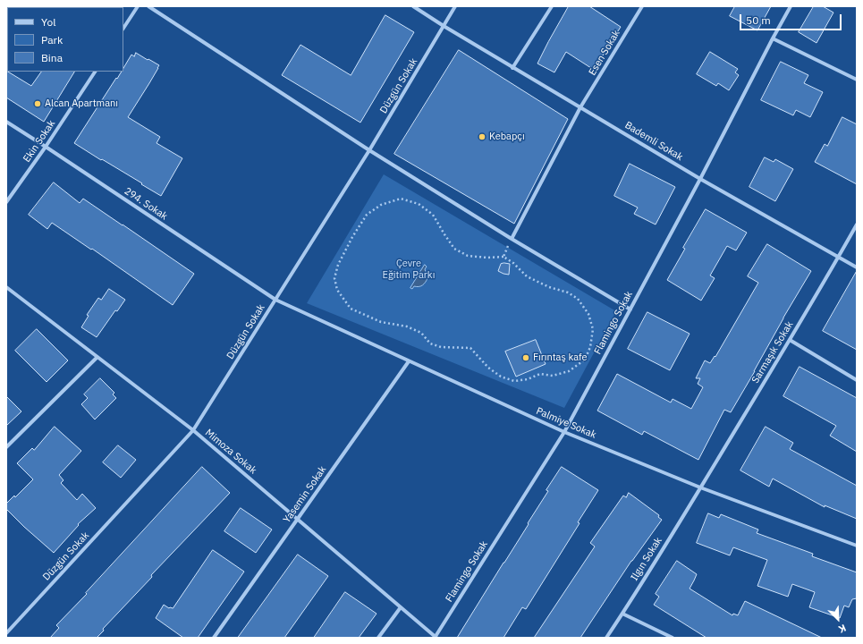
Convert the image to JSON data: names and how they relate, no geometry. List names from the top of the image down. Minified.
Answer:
{"streets":{"street":["Esen Sokak","Düzgün Sokak","Ekin Sokak","Bademli Sokak","294. Sokak","Flamingo Sokak","Sarmaşık Sokak","Palmiye Sokak","Mimoza Sokak","Yasemin Sokak","Ilgın Sokak"]},"crossings":[["Esen Sokak","Bademli Sokak"],["Düzgün Sokak","Bademli Sokak"],["Düzgün Sokak","294. Sokak"],["Düzgün Sokak","Palmiye Sokak"],["Düzgün Sokak","Mimoza Sokak"],["Ekin Sokak","294. Sokak"],["Bademli Sokak","Flamingo Sokak"],["Bademli Sokak","Sarmaşık Sokak"],["294. Sokak","Palmiye Sokak"],["Flamingo Sokak","Palmiye Sokak"],["Flamingo Sokak","Mimoza Sokak"],["Sarmaşık Sokak","Palmiye Sokak"],["Sarmaşık Sokak","Ilgın Sokak"],["Palmiye Sokak","Yasemin Sokak"],["Palmiye Sokak","Ilgın Sokak"],["Mimoza Sokak","Yasemin Sokak"]],"parks":["Çevre Eğitim Parkı"],"places":["Alcan Apartmanı","Kebapçı","Fırıntaş kafe"],"legend":["Yol","Park","Bina"],"scale_bar":"50 m","north":"bottom right"}
